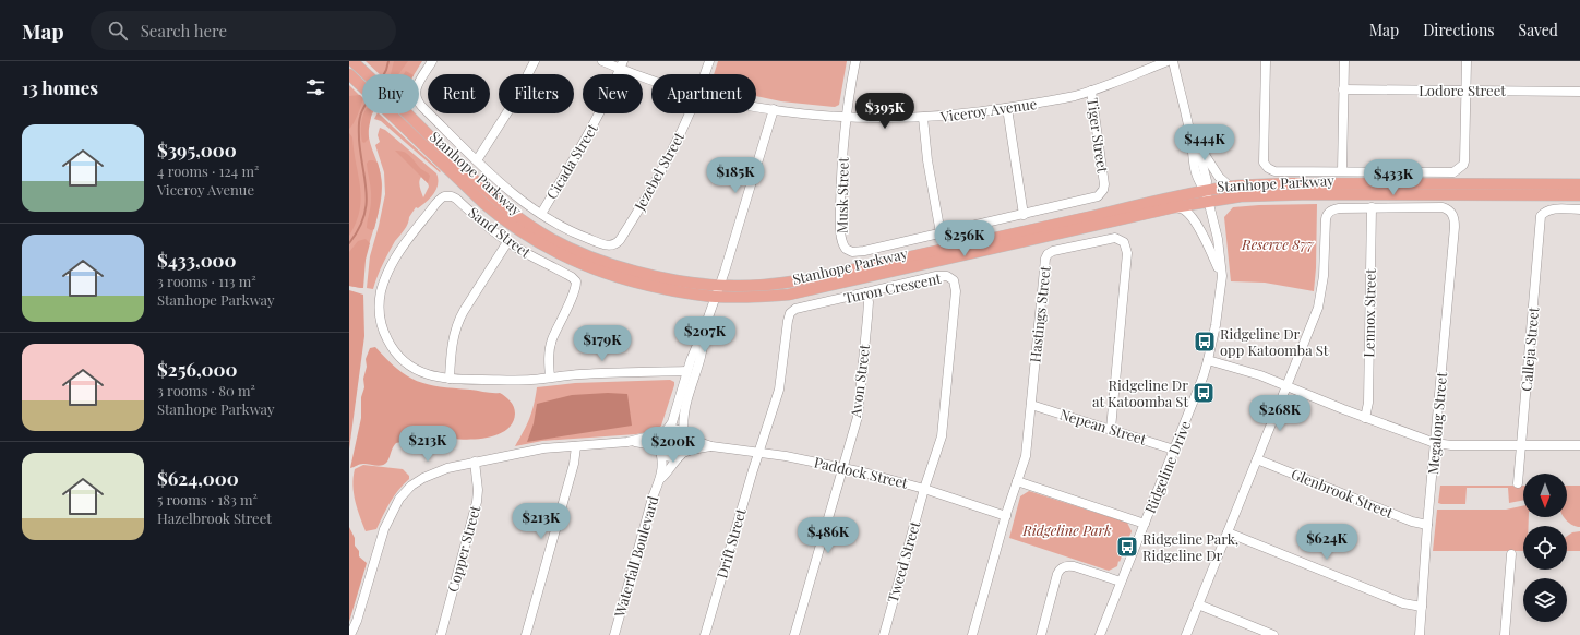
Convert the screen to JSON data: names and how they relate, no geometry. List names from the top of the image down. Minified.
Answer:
{"streets":{"main road":["Stanhope Parkway"],"street":["Lodore Street","Viceroy Avenue","Tiger Street","Cicada Street","Jezebel Street","Musk Street","Sand Street","Turon Crescent","Lennox Street","Hastings Street","Calleja Street","Avon Street","Megalong Street","Nepean Street","Ridgeline Drive","Paddock Street","Glenbrook Street","Drift Street","Copper Street","Waterfall Boulevard","Tweed Street"]},"crossings":[["Viceroy Avenue","Tiger Street"],["Viceroy Avenue","Cicada Street"],["Viceroy Avenue","Musk Street"],["Cicada Street","Jezebel Street"],["Stanhope Parkway","Ridgeline Drive"],["Turon Crescent","Avon Street"],["Turon Crescent","Paddock Street"],["Turon Crescent","Drift Street"],["Turon Crescent","Tweed Street"],["Lennox Street","Megalong Street"],["Hastings Street","Nepean Street"],["Hastings Street","Paddock Street"],["Avon Street","Paddock Street"],["Megalong Street","Glenbrook Street"],["Nepean Street","Ridgeline Drive"],["Paddock Street","Drift Street"],["Paddock Street","Waterfall Boulevard"],["Paddock Street","Tweed Street"]],"parks":["Reserve 877","Ridgeline Park"],"places":{"bus stop":["Ridgeline Dr opp Katoomba St","Ridgeline Dr at Katoomba St","Ridgeline Park, Ridgeline Dr"]},"north":"bottom","page":{"header":"Map","search":"Search here","nav":["Map","Directions","Saved"],"heading":"13 homes","chip":["Buy","Rent","Filters","New","Apartment"],"price":["$395K","$444K","$185K","$433K","$256K","$207K","$179K","$268K","$213K","$200K","$213K","$486K","$624K"],"list":[{"name":"$395,000","note":"4 rooms · 124 m² · Viceroy Avenue"},{"name":"$433,000","note":"3 rooms · 113 m² · Stanhope Parkway"},{"name":"$256,000","note":"3 rooms · 80 m² · Stanhope Parkway"},{"name":"$624,000","note":"5 rooms · 183 m² · Hazelbrook Street"}]}}
